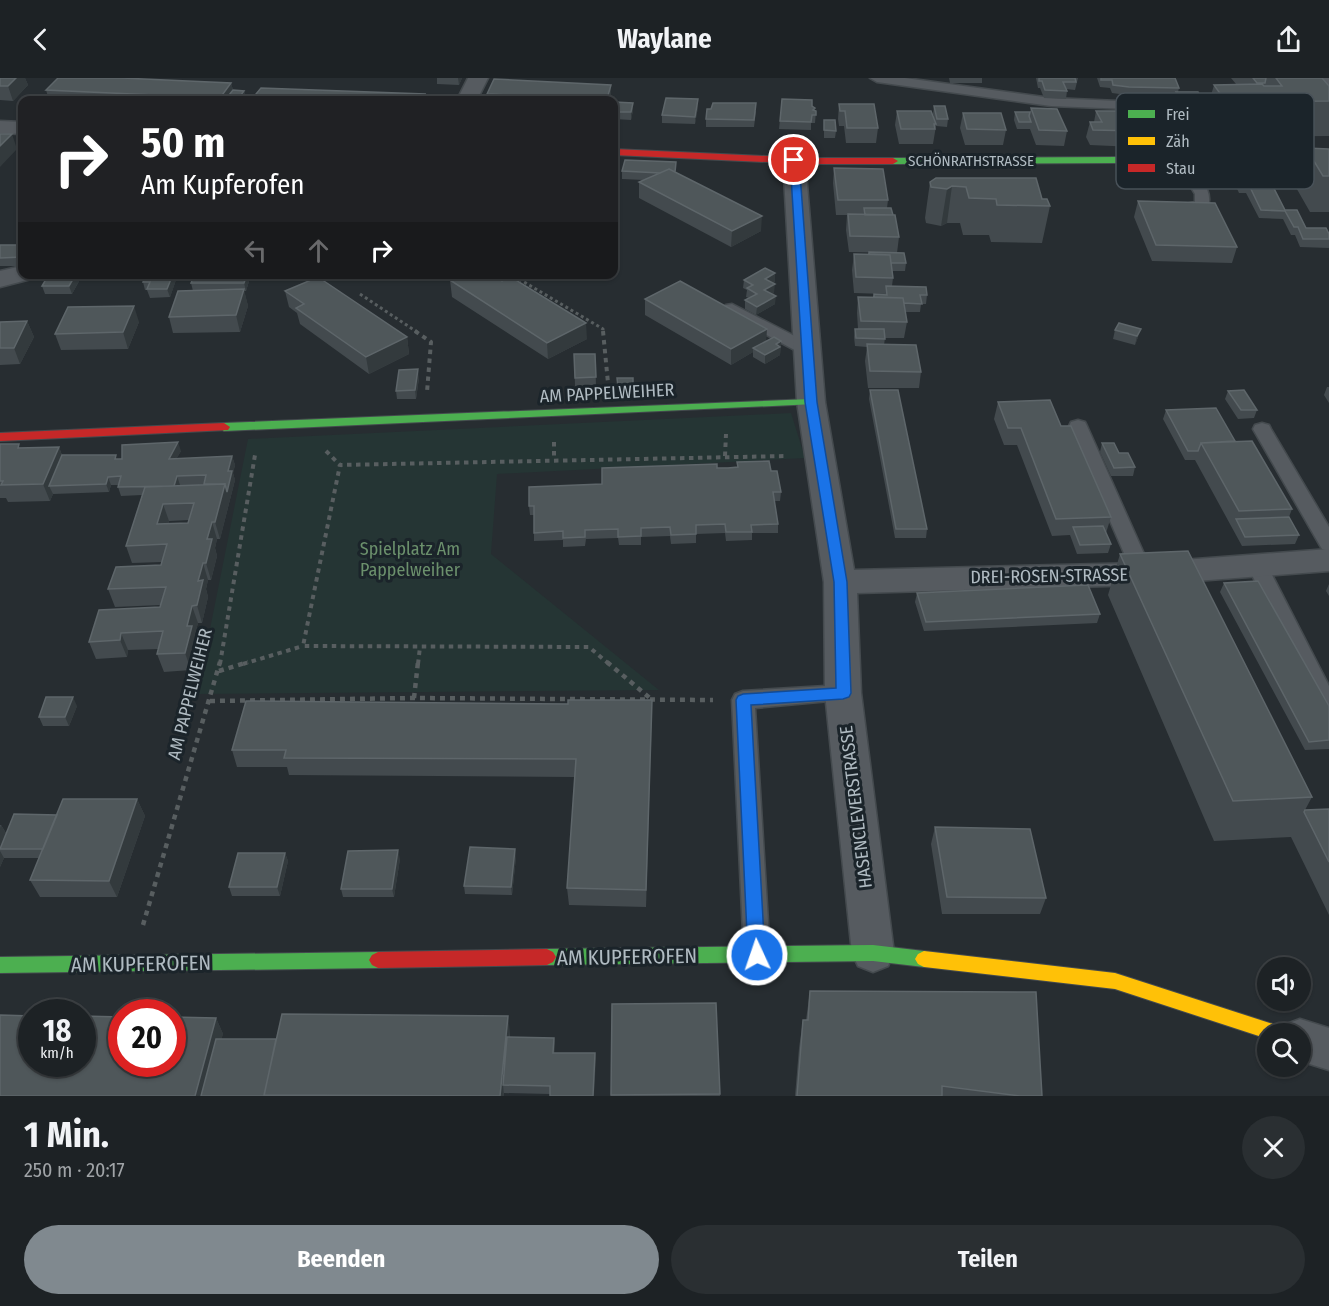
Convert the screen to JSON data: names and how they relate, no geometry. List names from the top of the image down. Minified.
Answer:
{"streets":{"street":["SCHÖNRATHSTRASSE","AM PAPPELWEIHER","DREI-ROSEN-STRASSE","HASENCLEVERSTRASSE","AM KUPFEROFEN"]},"crossings":[["SCHÖNRATHSTRASSE","HASENCLEVERSTRASSE"],["AM PAPPELWEIHER","HASENCLEVERSTRASSE"],["AM PAPPELWEIHER","AM KUPFEROFEN"],["DREI-ROSEN-STRASSE","HASENCLEVERSTRASSE"],["HASENCLEVERSTRASSE","AM KUPFEROFEN"]],"parks":["Spielplatz Am Pappelweiher"],"legend":["Frei","Zäh","Stau"],"page":{"header":"Waylane","turn":["50 m","Am Kupferofen"],"speed":"18 km/h","limit":"20","heading":["1 Min.","250 m · 20:17"],"buttons":["Beenden","Teilen"]}}
